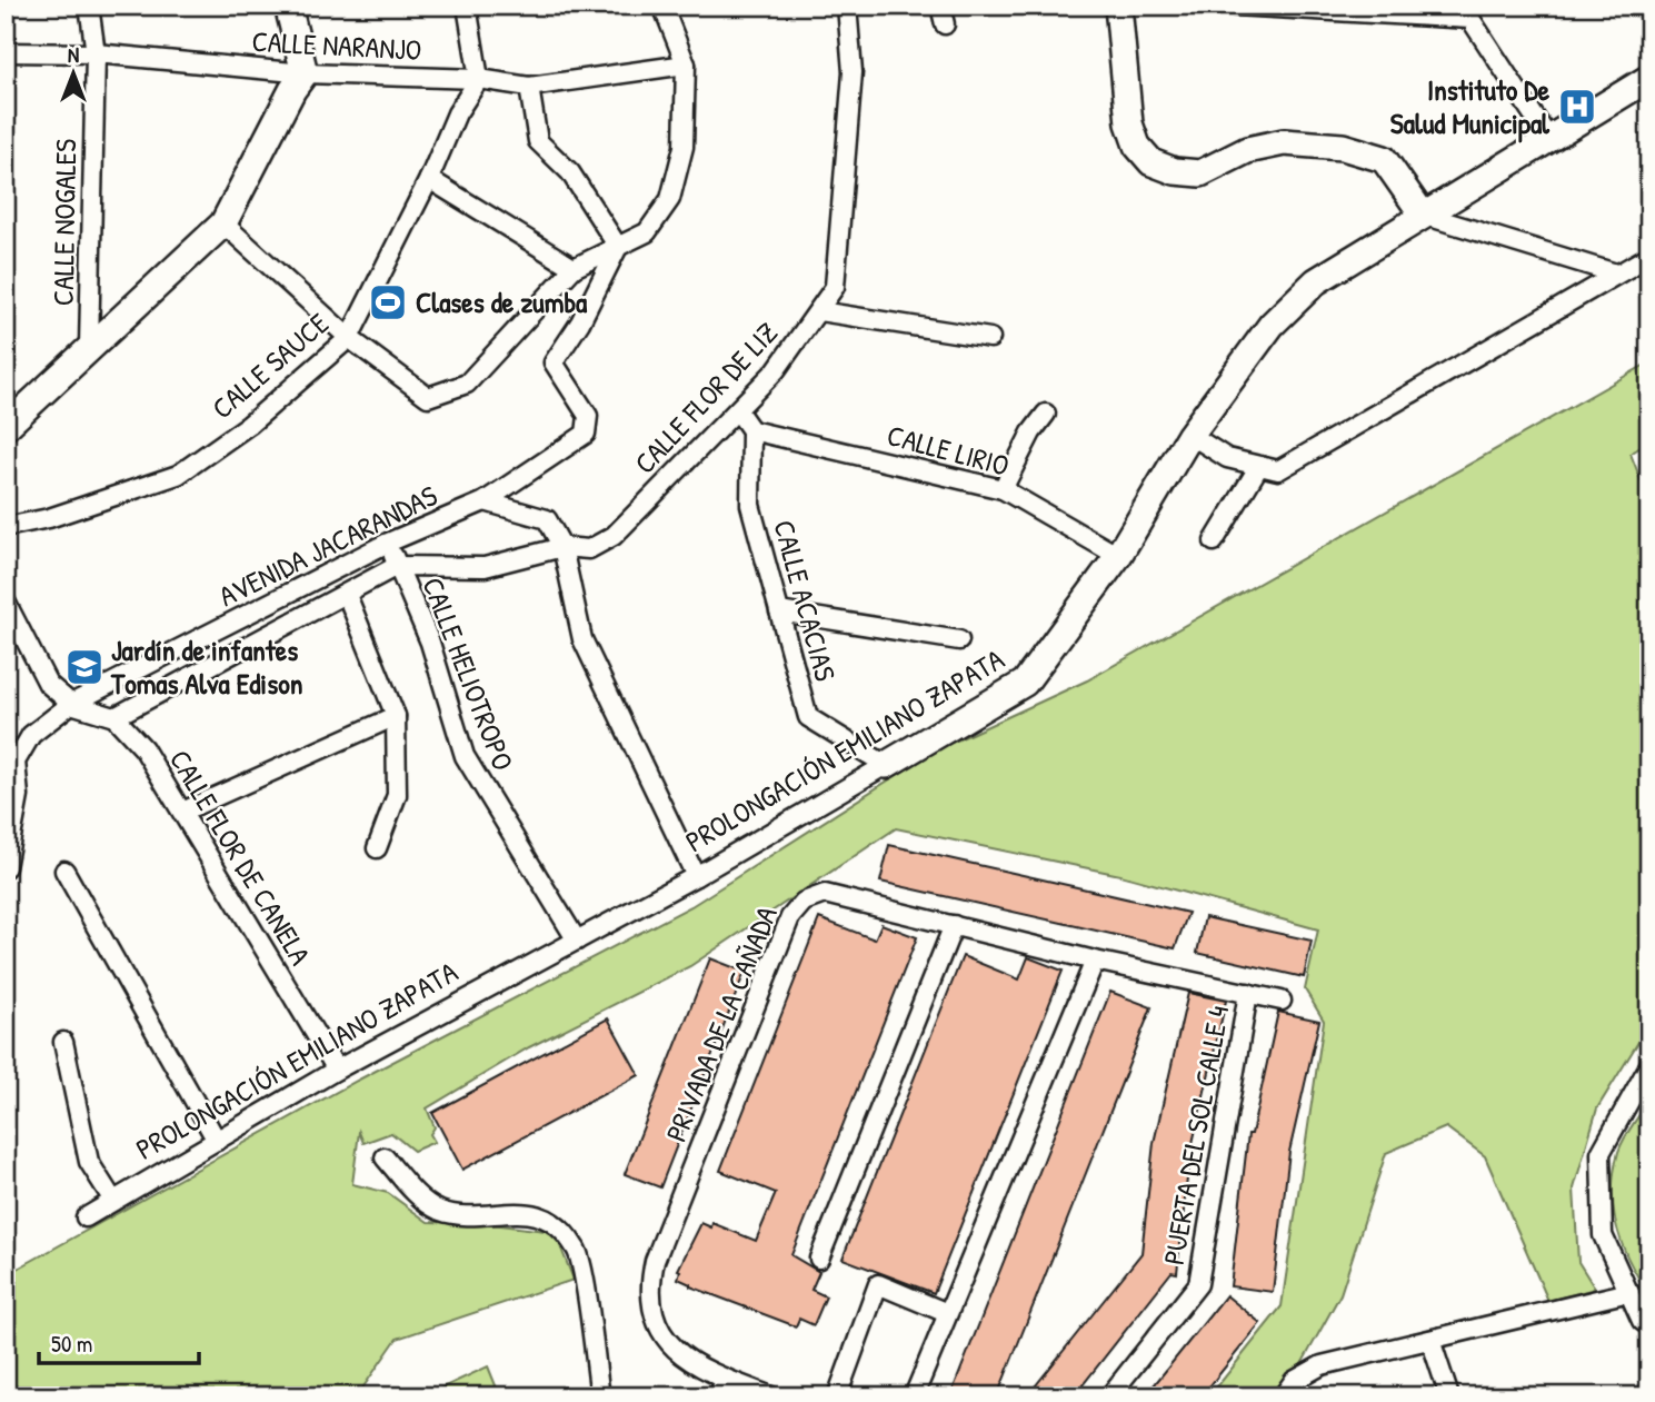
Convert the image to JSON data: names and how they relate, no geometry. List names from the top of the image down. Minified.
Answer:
{"streets":{"main road":["PROLONGACIÓN EMILIANO ZAPATA"],"street":["CALLE NARANJO","CALLE NOGALES","CALLE SAUCE","CALLE FLOR DE LIZ","CALLE LIRIO","AVENIDA JACARANDAS","CALLE ACACIAS","CALLE HELIOTROPO","CALLE FLOR DE CANELA","PRIVADA DE LA CAÑADA","PUERTA DEL SOL CALLE 4"]},"crossings":[["CALLE NARANJO","CALLE NOGALES"],["CALLE NARANJO","CALLE SAUCE"],["CALLE FLOR DE LIZ","AVENIDA JACARANDAS"],["CALLE LIRIO","CALLE ACACIAS"],["CALLE LIRIO","PROLONGACIÓN EMILIANO ZAPATA"],["AVENIDA JACARANDAS","CALLE HELIOTROPO"],["AVENIDA JACARANDAS","CALLE FLOR DE CANELA"],["CALLE ACACIAS","PROLONGACIÓN EMILIANO ZAPATA"],["CALLE HELIOTROPO","PROLONGACIÓN EMILIANO ZAPATA"],["PROLONGACIÓN EMILIANO ZAPATA","CALLE FLOR DE CANELA"],["PRIVADA DE LA CAÑADA","PUERTA DEL SOL CALLE 4"]],"places":{"hospital":["Instituto De Salud Municipal"],"sports":["Clases de zumba"],"school or university":["Jardín de infantes Tomas Alva Edison"]},"scale_bar":"50 m","north":"top"}
